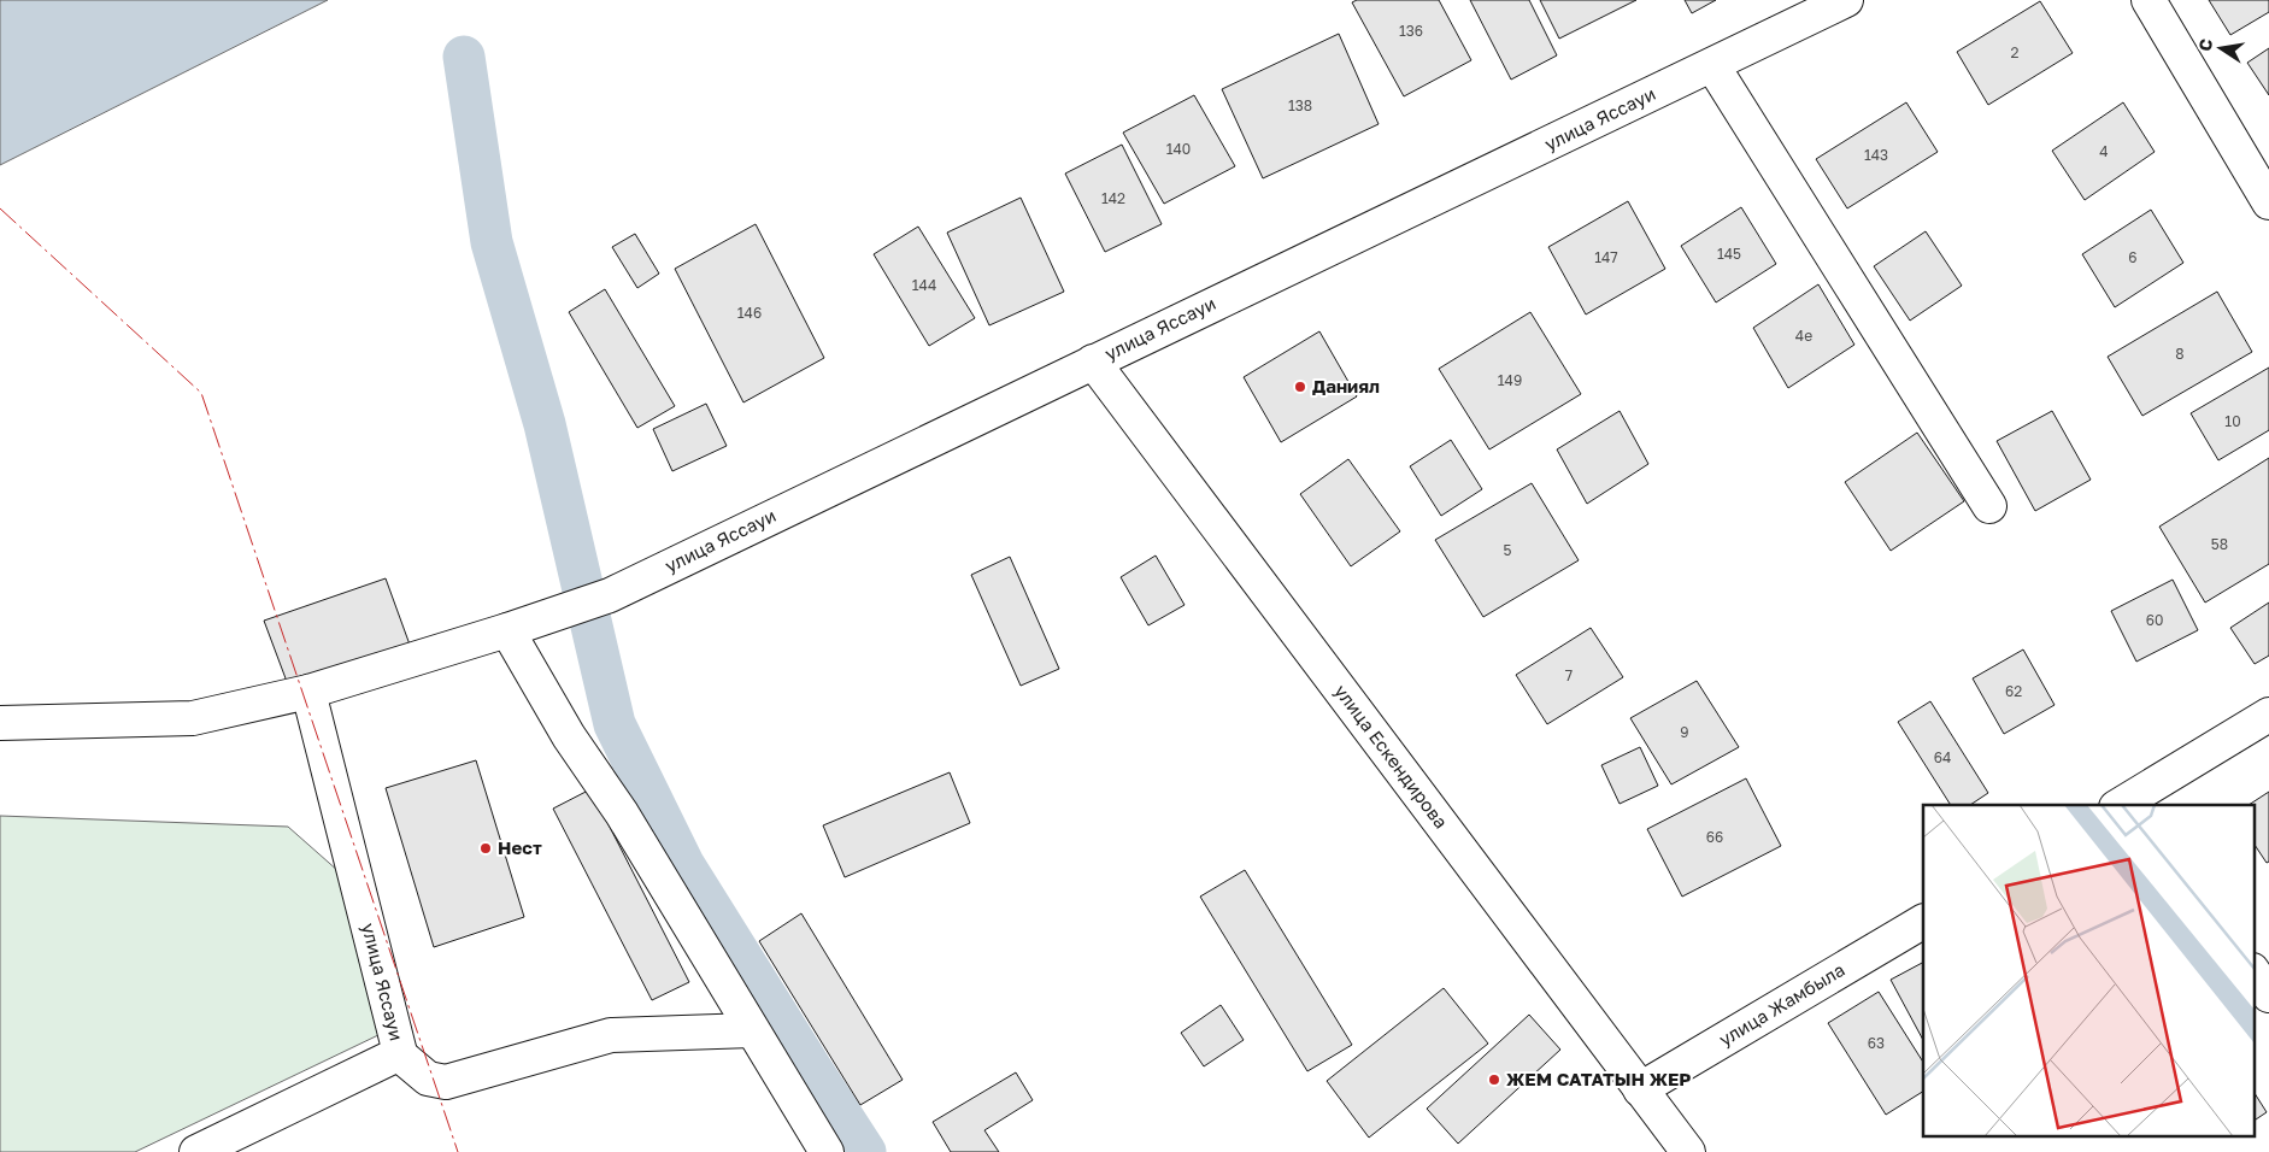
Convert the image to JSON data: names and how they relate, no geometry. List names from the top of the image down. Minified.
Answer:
{"streets":{"street":["улица Яссауи","улица Ескендирова","улица Жамбыла"]},"crossings":[["улица Яссауи","улица Ескендирова"],["улица Ескендирова","улица Жамбыла"]],"places":["Даниял","Нест","ЖЕМ САТАТЫН ЖЕР"],"house_numbers":["136","2","138","140","4","143","142","145","147","6","144","146","4е","8","149","10","58","5","60","7","62","9","64","66","63"],"north":"left"}
